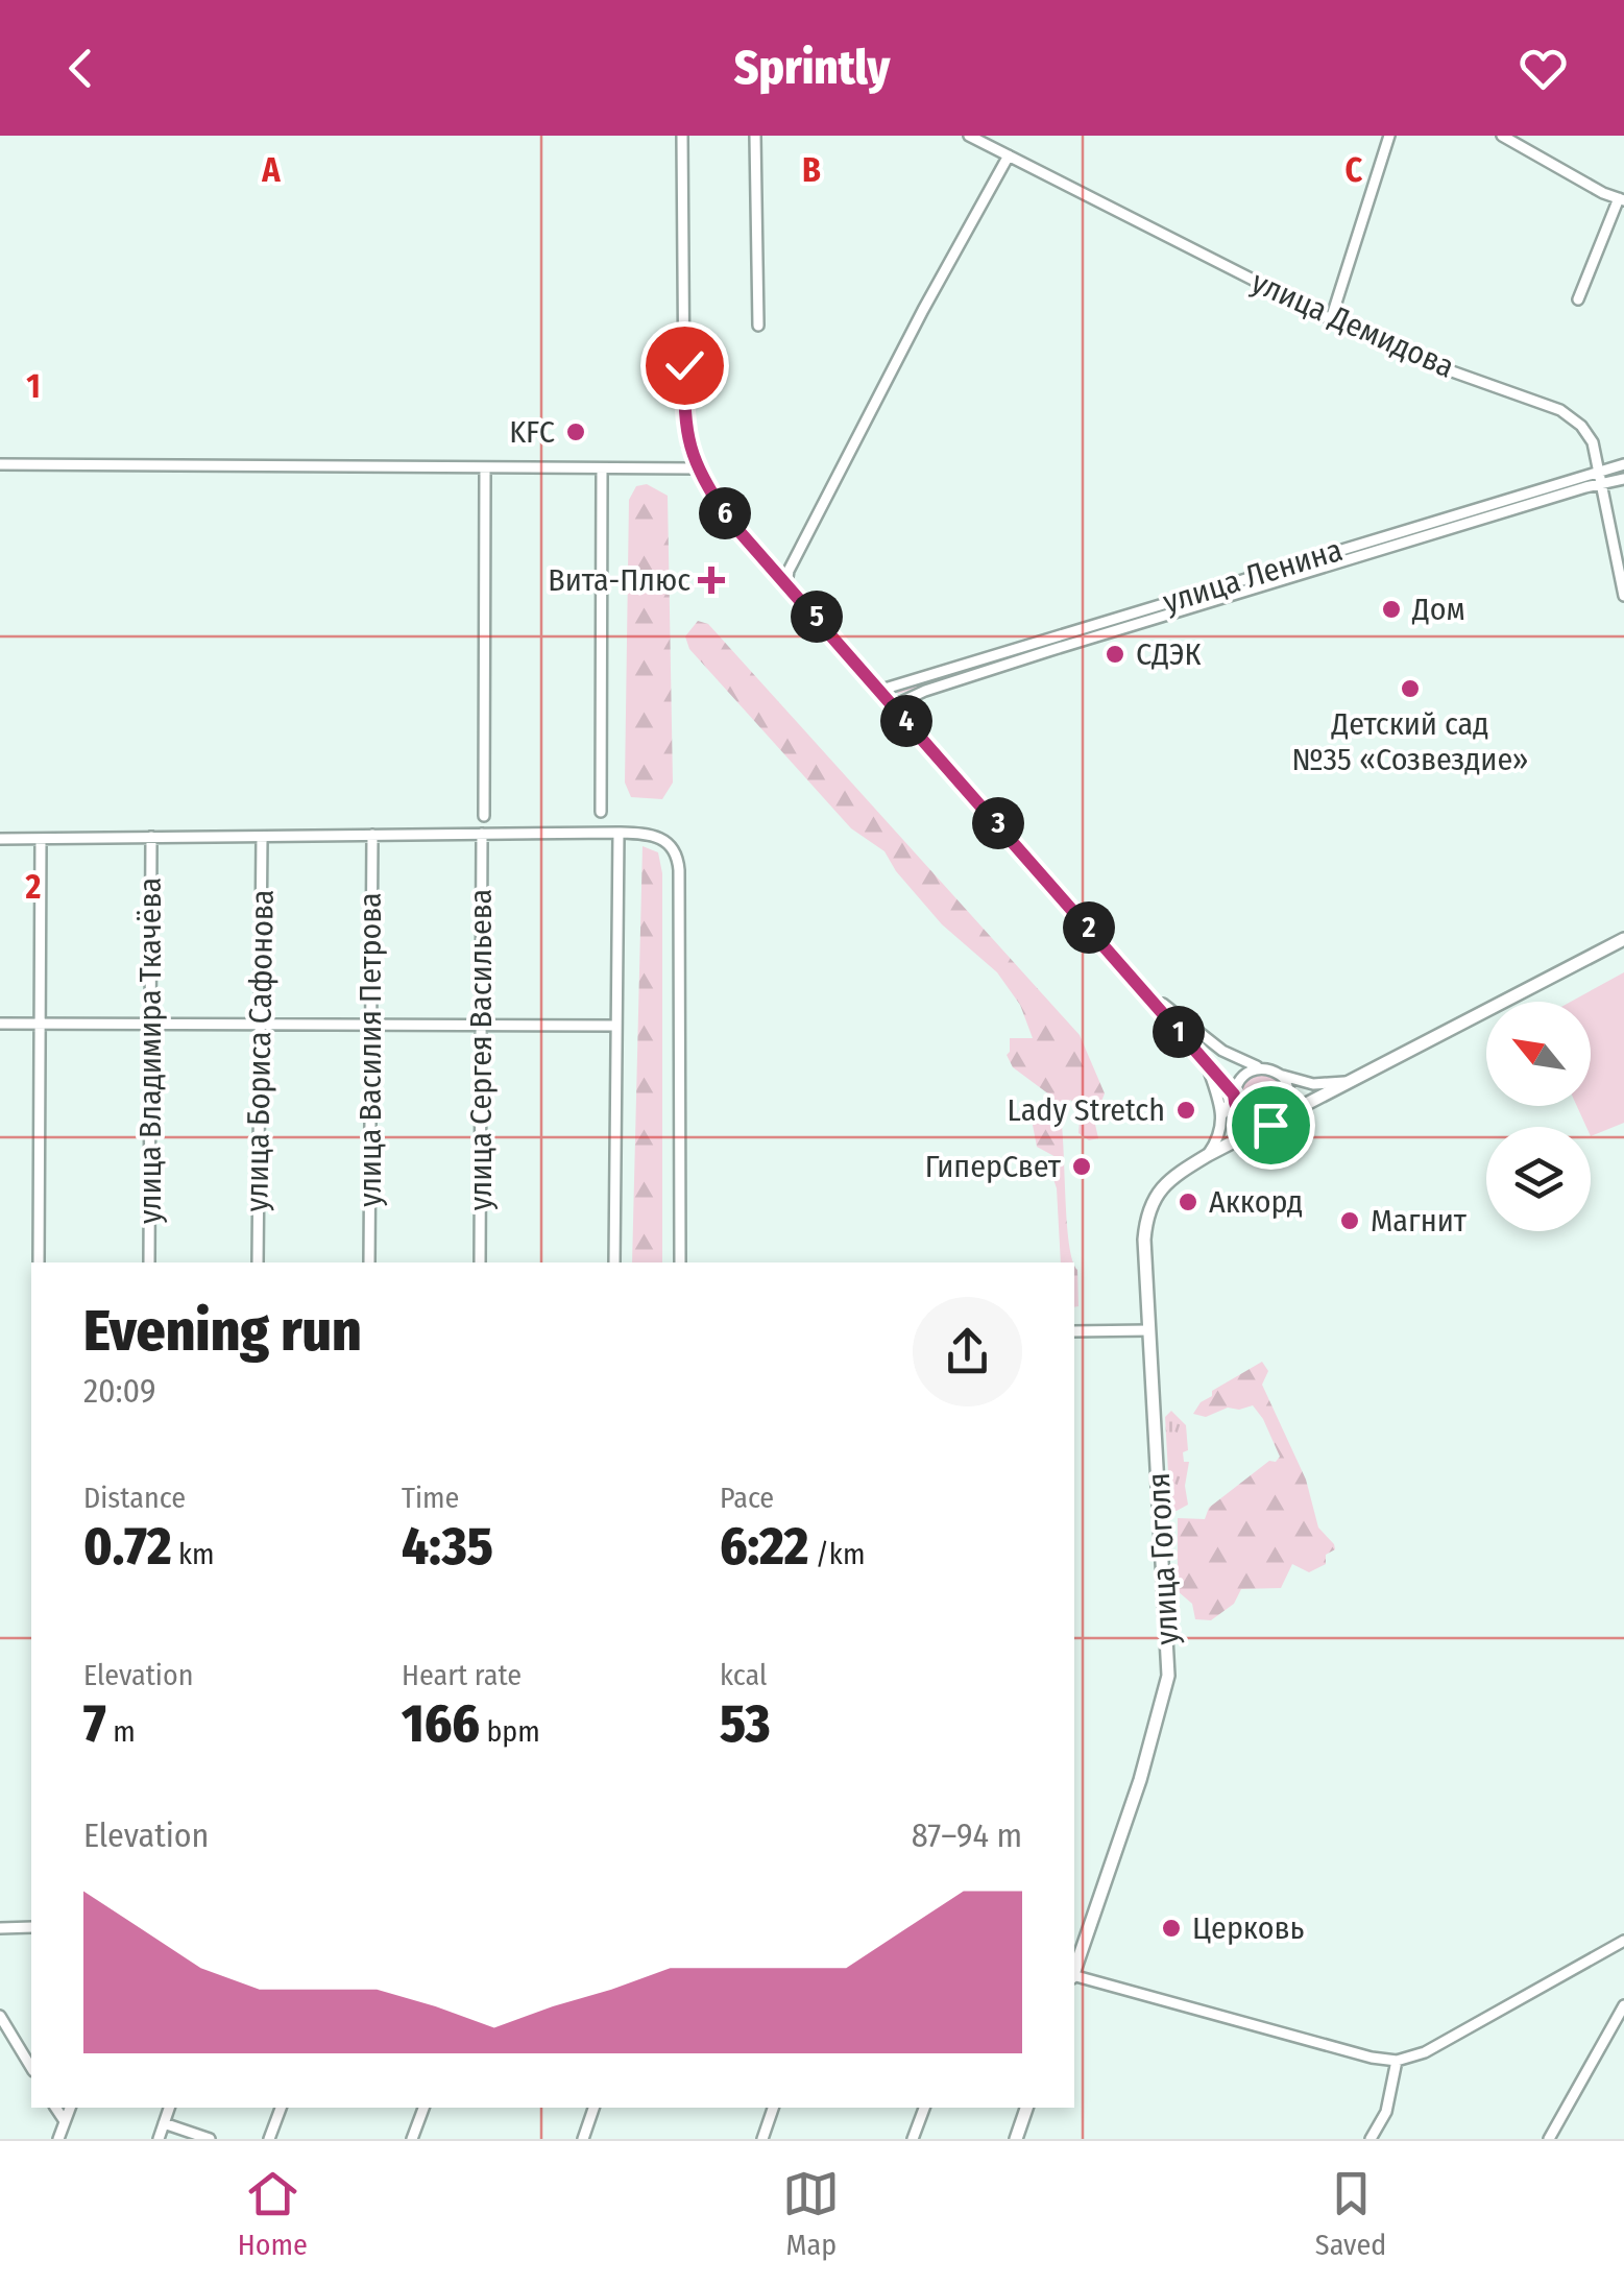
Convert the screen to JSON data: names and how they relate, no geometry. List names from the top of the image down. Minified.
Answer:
{"streets":{"main road":["улица Гоголя"],"street":["улица Демидова","улица Ленина","улица Василия Петрова","улица Сергея Васильева","улица Владимира Ткачёва","улица Бориса Сафонова"]},"crossings":[["улица Демидова","улица Ленина"]],"places":{"other":["KFC","Дом","СДЭК","Детский сад №35 «Созвездие»","Lady Stretch","ГиперСвет","Аккорд","Магнит","Церковь"],"health":["Вита-Плюс"]},"north":"top left","page":{"header":"Sprintly","pins":["6","5","4","3","2","1"],"heading":["Evening run","20:09"],"stats":[["Distance","0.72 km"],["Time","4:35"],["Pace","6:22 /km"],["Elevation","7 m"],["Heart rate","166 bpm"],["kcal","53"]],"chart":["Elevation","87–94 m"],"tabs":["Home","Map","Saved"]},"grid":{"columns":["A","B","C"],"rows":["1","2"]}}
